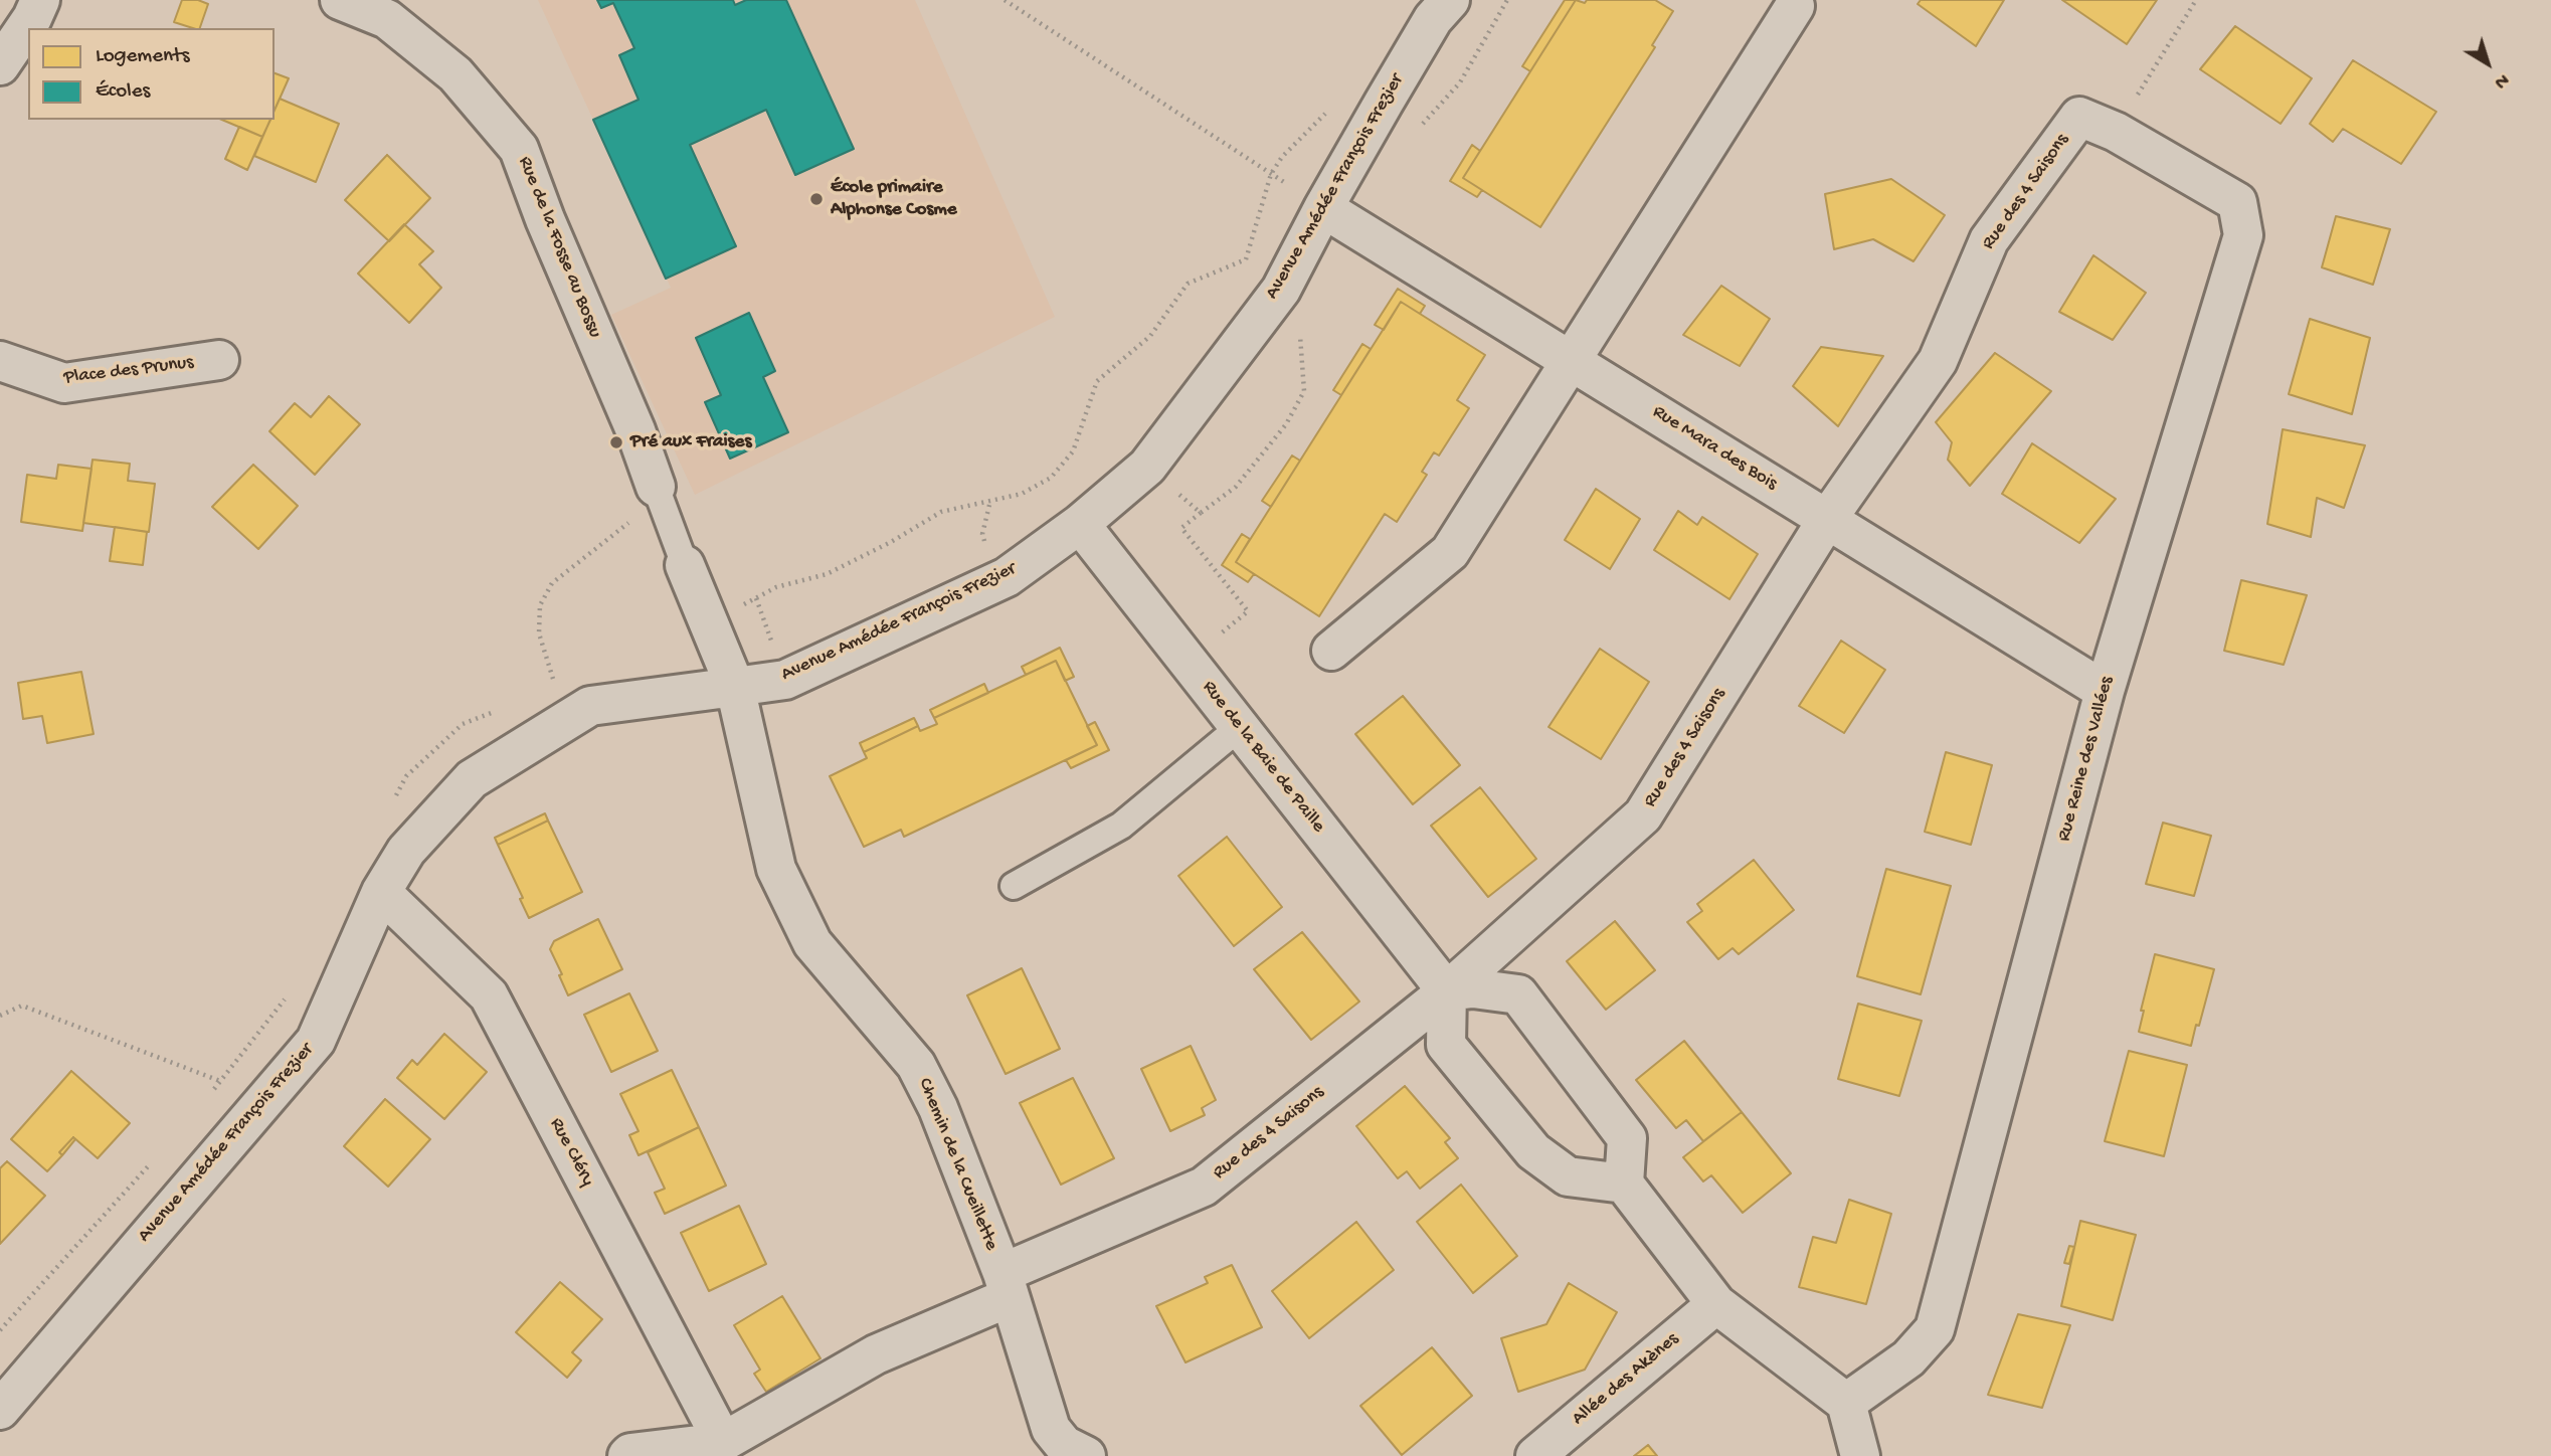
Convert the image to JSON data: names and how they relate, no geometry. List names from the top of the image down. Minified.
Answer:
{"streets":{"street":["Avenue Amédée François Frezier","Rue des 4 Saisons","Rue de la Fosse au Bossu","Place des Prunus","Rue Mara des Bois","Rue de la Baie de Paille","Rue Reine des Vallées","Rue Cléry","Chemin de la Cueillette","Allée des Akènes"]},"crossings":[["Avenue Amédée François Frezier","Rue Mara des Bois"],["Avenue Amédée François Frezier","Rue de la Baie de Paille"],["Avenue Amédée François Frezier","Rue Cléry"],["Avenue Amédée François Frezier","Chemin de la Cueillette"],["Rue des 4 Saisons","Rue Mara des Bois"],["Rue des 4 Saisons","Rue de la Baie de Paille"],["Rue des 4 Saisons","Rue Reine des Vallées"],["Rue des 4 Saisons","Rue Cléry"],["Rue des 4 Saisons","Chemin de la Cueillette"],["Rue Mara des Bois","Rue Reine des Vallées"]],"places":["École primaire Alphonse Cosme","Pré aux Fraises"],"legend":["Logements","Écoles"],"north":"bottom right"}
